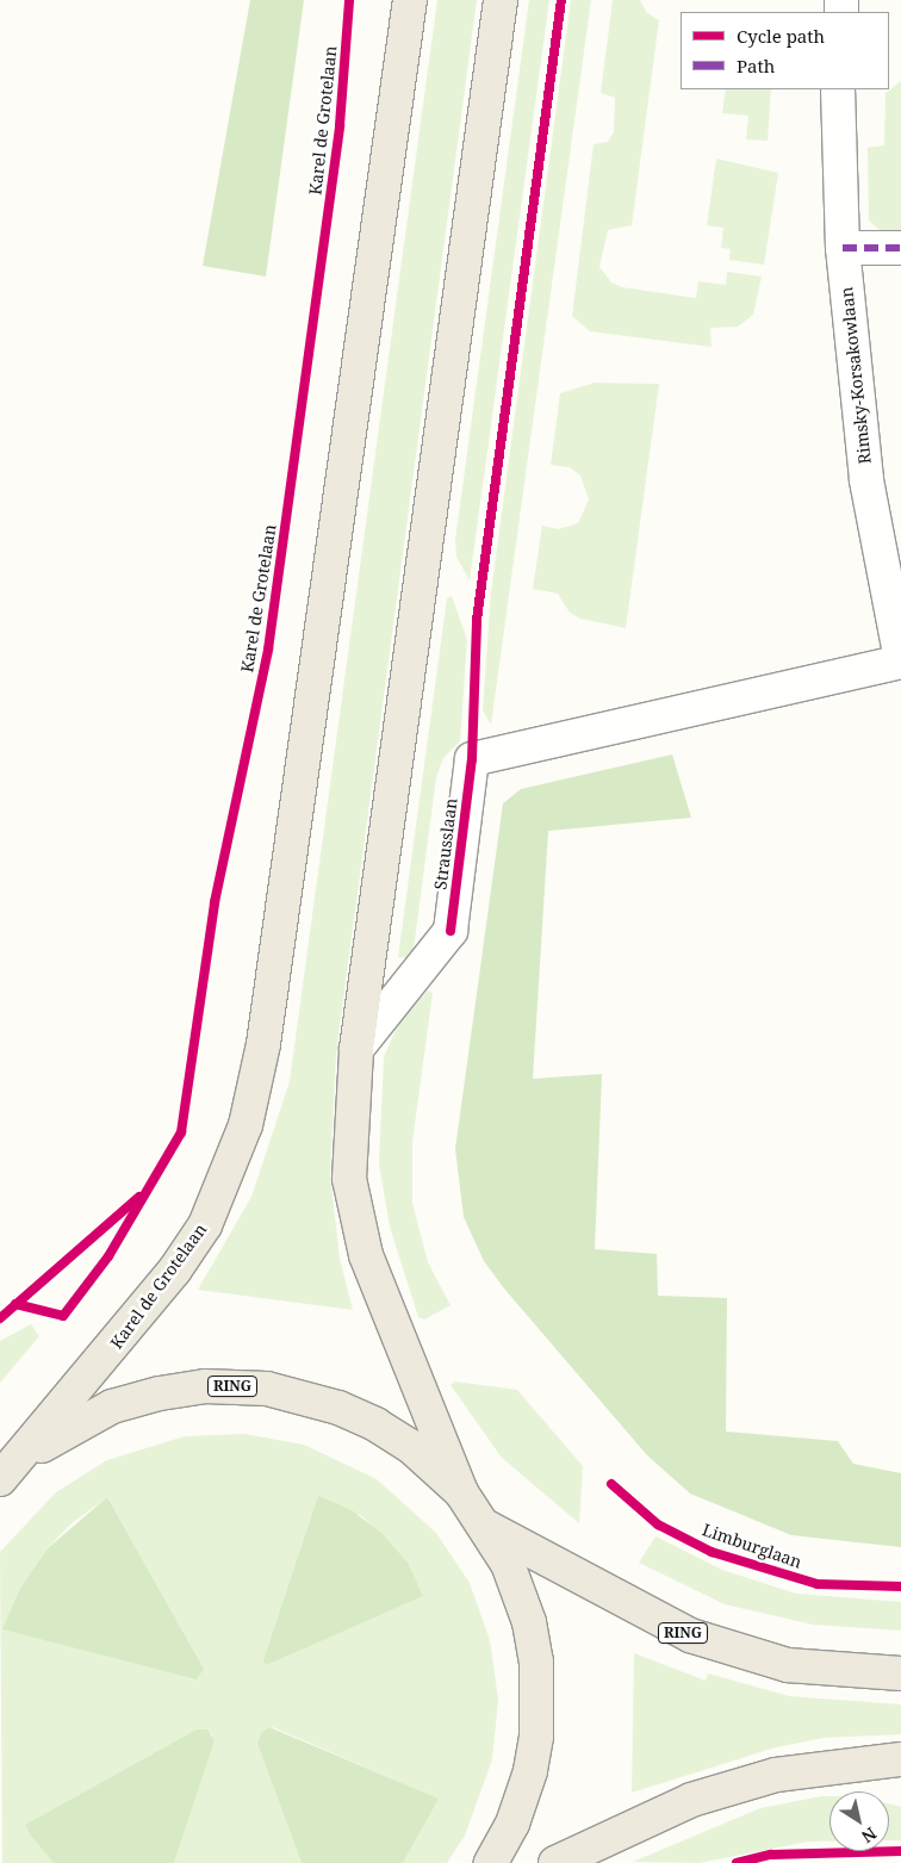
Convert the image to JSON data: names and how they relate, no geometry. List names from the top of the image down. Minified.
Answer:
{"streets":{"main road":["Karel de Grotelaan","RING"],"street":["Rimsky-Korsakowlaan","Strausslaan"],"cycle path":["Limburglaan"]},"crossings":[["Karel de Grotelaan","RING"],["Rimsky-Korsakowlaan","Strausslaan"]],"legend":["Cycle path","Path"],"north":"bottom right"}
